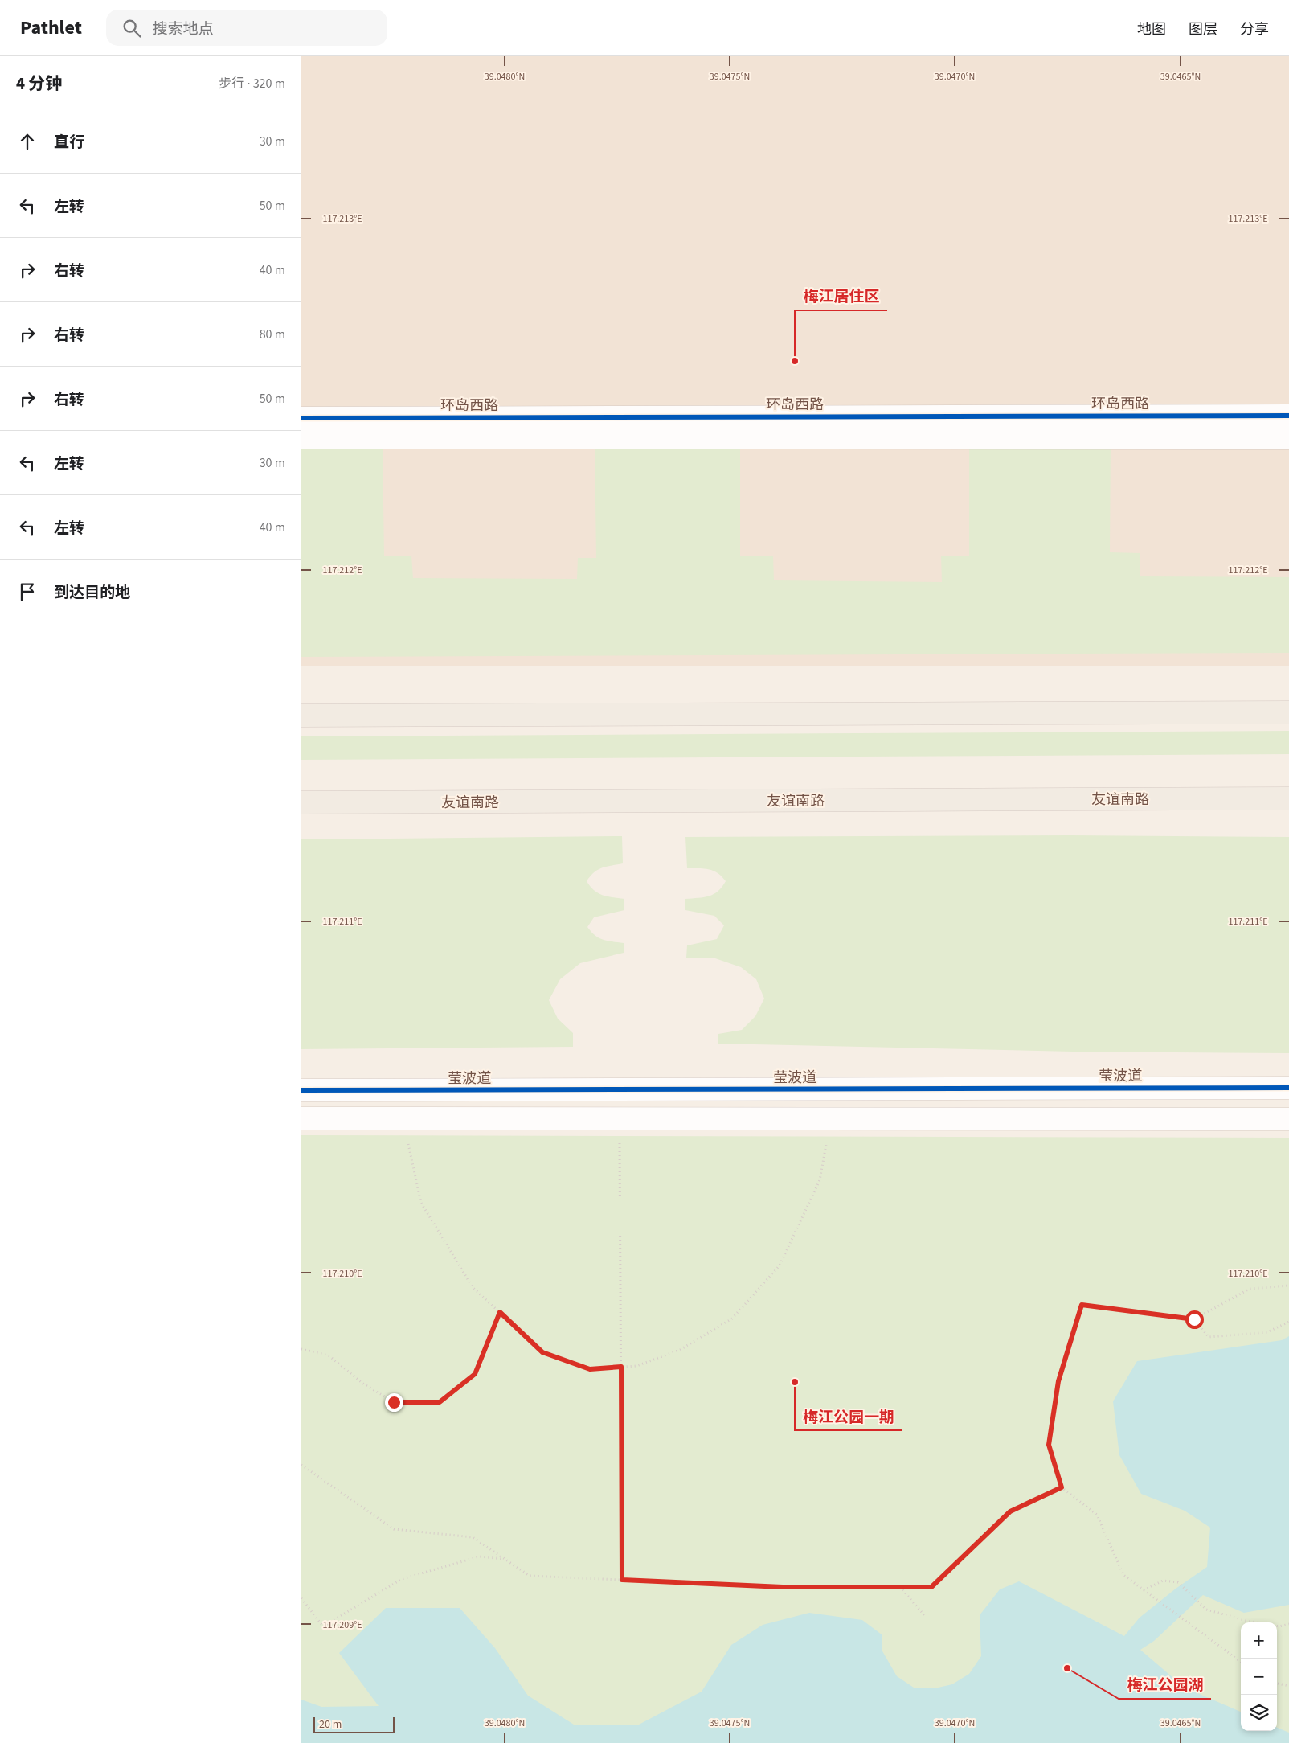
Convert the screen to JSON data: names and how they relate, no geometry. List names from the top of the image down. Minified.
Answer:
{"streets":{"main road":["友谊南路"],"street":["环岛西路","莹波道"]},"places":["梅江居住区","梅江公园一期","梅江公园湖"],"scale_bar":"20 m","page":{"header":"Pathlet","search":"搜索地点","nav":["地图","图层","分享"],"heading":["4 分钟","步行 · 320 m"],"list":[["直行","30 m"],["左转","50 m"],["右转","40 m"],["右转","80 m"],["右转","50 m"],["左转","30 m"],["左转","40 m"],"到达目的地"],"map_buttons":["+","−"],"scale":"20 m"},"coordinates":["39.0480°N","39.0475°N","39.0470°N","39.0465°N","117.213°E","117.212°E","117.211°E","117.210°E","117.209°E"]}
